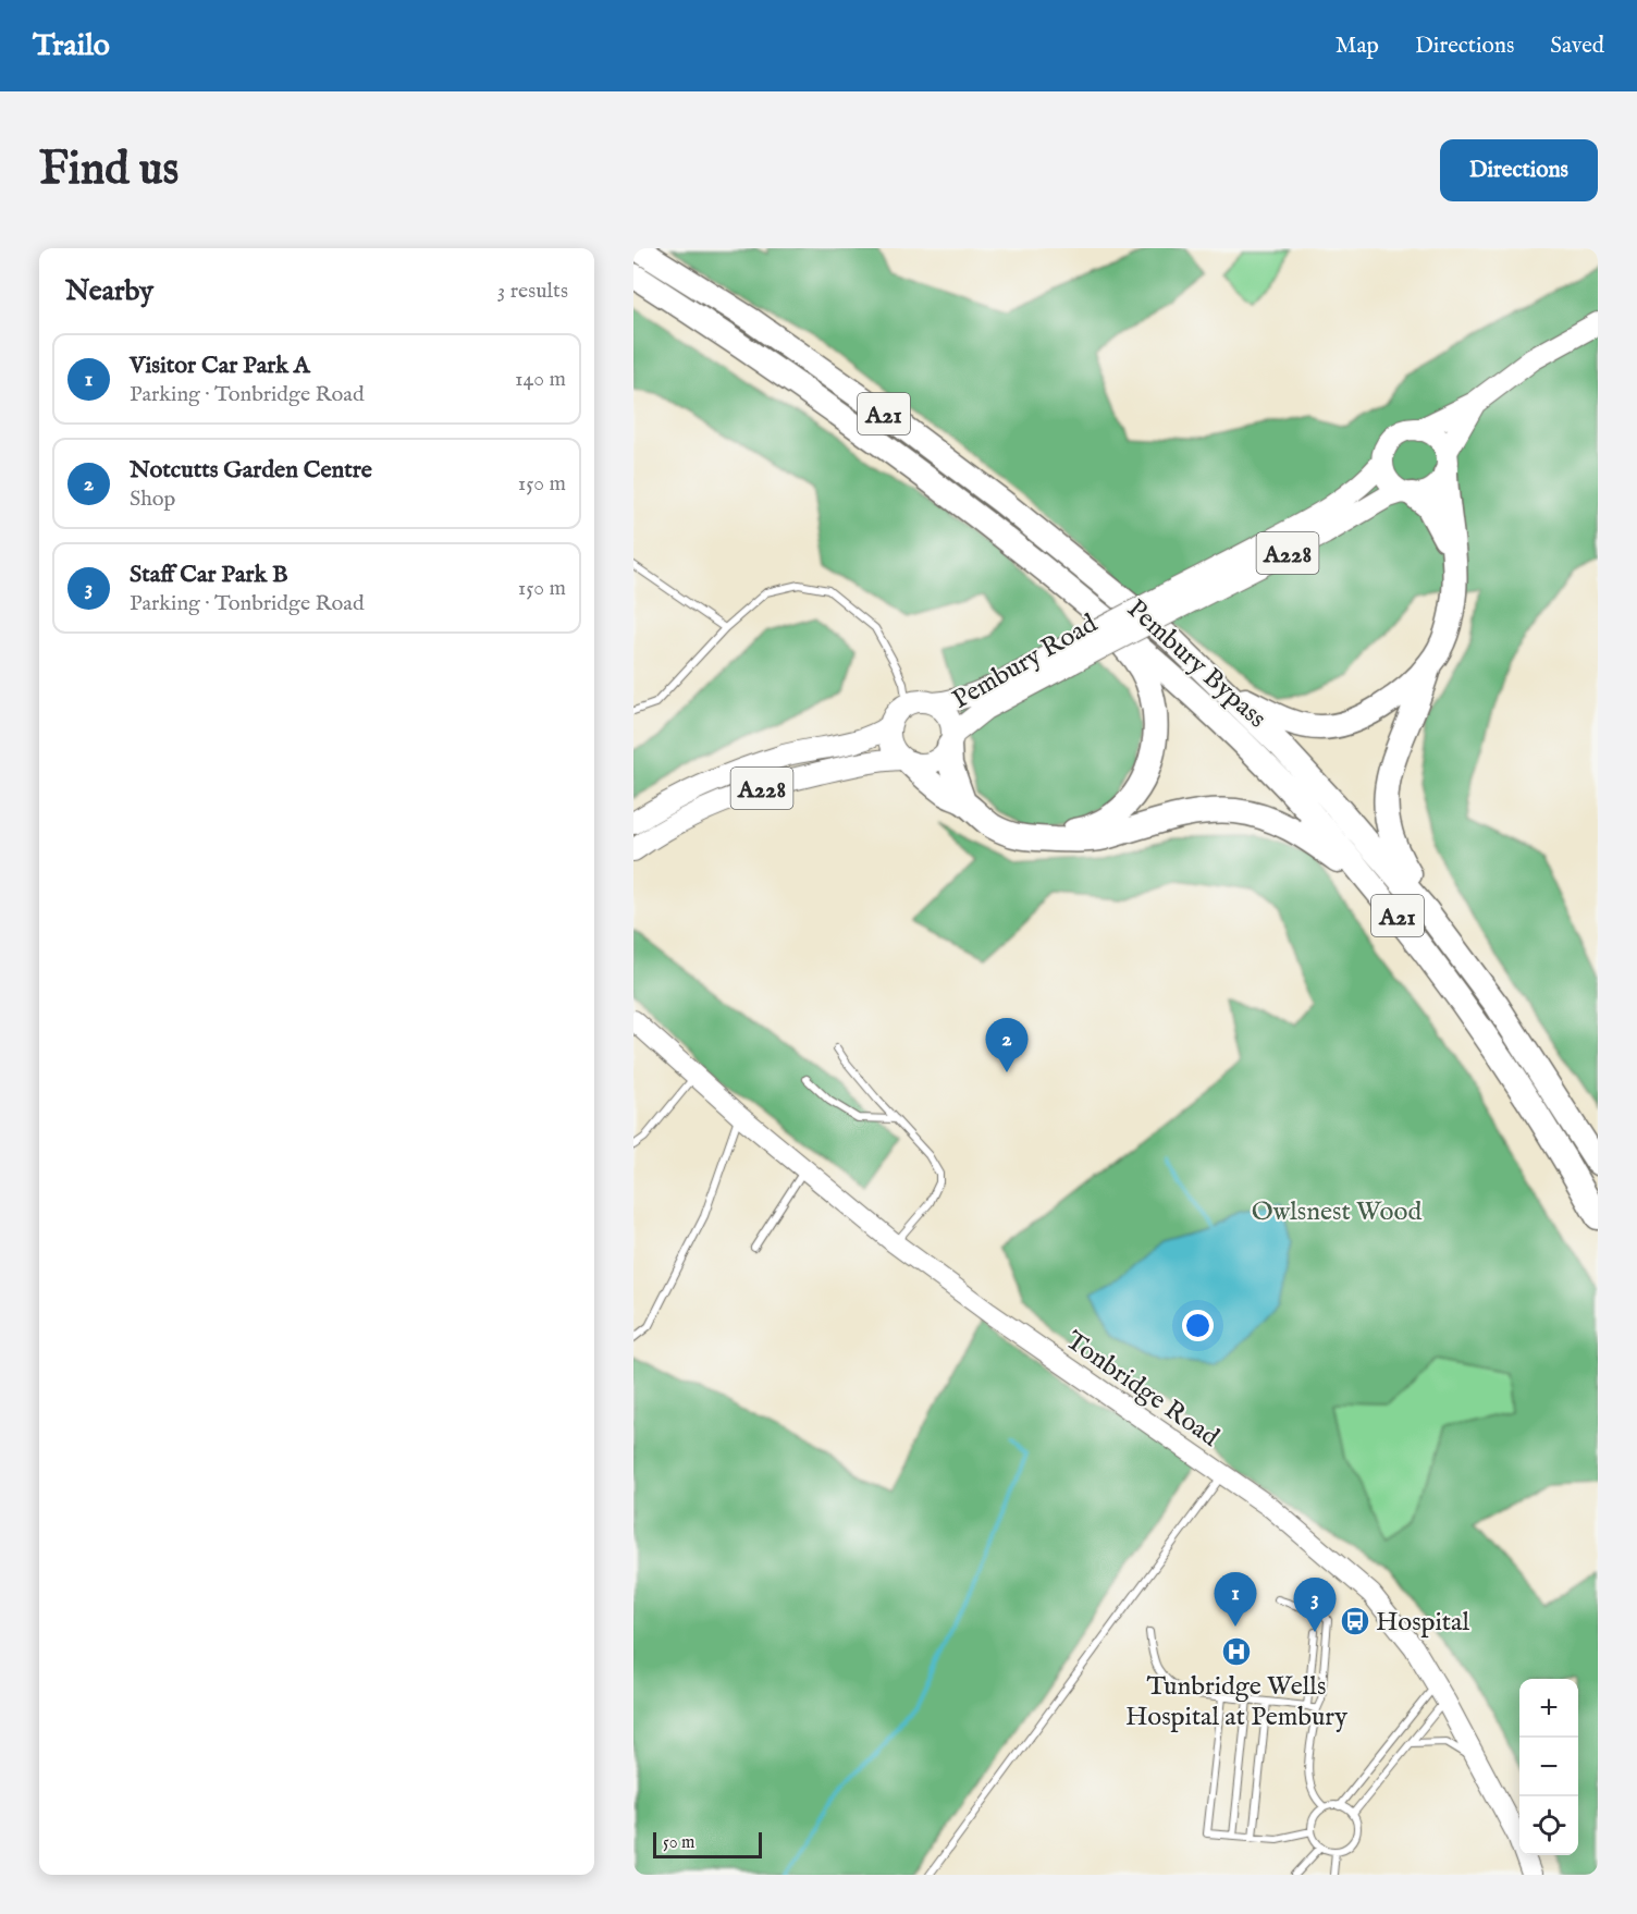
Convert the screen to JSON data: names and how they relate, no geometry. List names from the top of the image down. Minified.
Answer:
{"streets":{"highway":["A21","Pembury Bypass"],"main road":["A228","Pembury Road"],"street":["Tonbridge Road"]},"crossings":[["A21","A228"],["A21","Pembury Road"],["A21","Pembury Bypass"],["A228","Pembury Road"]],"parks":["Owlsnest Wood"],"places":{"bus stop":["Hospital"],"hospital":["Tunbridge Wells Hospital at Pembury"]},"scale_bar":"50 m","page":{"header":"Trailo","nav":["Map","Directions","Saved"],"buttons":"Directions","title":"Find us","heading":["Nearby","3 results"],"list":[{"mark":"1","name":"Visitor Car Park A","note":"Parking · Tonbridge Road","value":"140 m"},{"mark":"2","name":"Notcutts Garden Centre","note":"Shop","value":"150 m"},{"mark":"3","name":"Staff Car Park B","note":"Parking · Tonbridge Road","value":"150 m"}],"pins":["2","1","3"],"map_buttons":["+","−"],"scale":"50 m"}}
